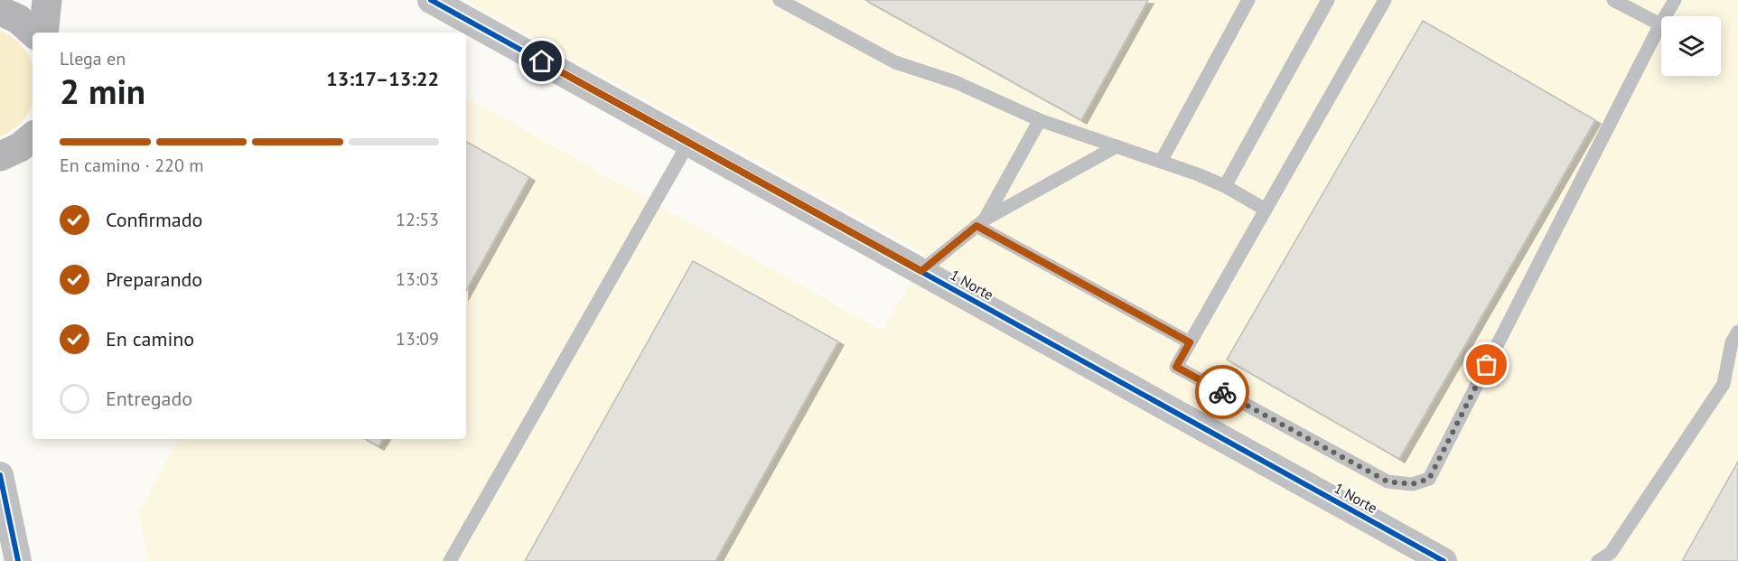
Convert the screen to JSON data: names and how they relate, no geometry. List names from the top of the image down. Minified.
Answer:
{"streets":{"street":["1 Norte"]},"page":{"heading":["2 min","Llega en","13:17–13:22"],"bar":"En camino · 220 m","list":[["Confirmado","12:53"],["Preparando","13:03"],["En camino","13:09"],"Entregado"]}}
